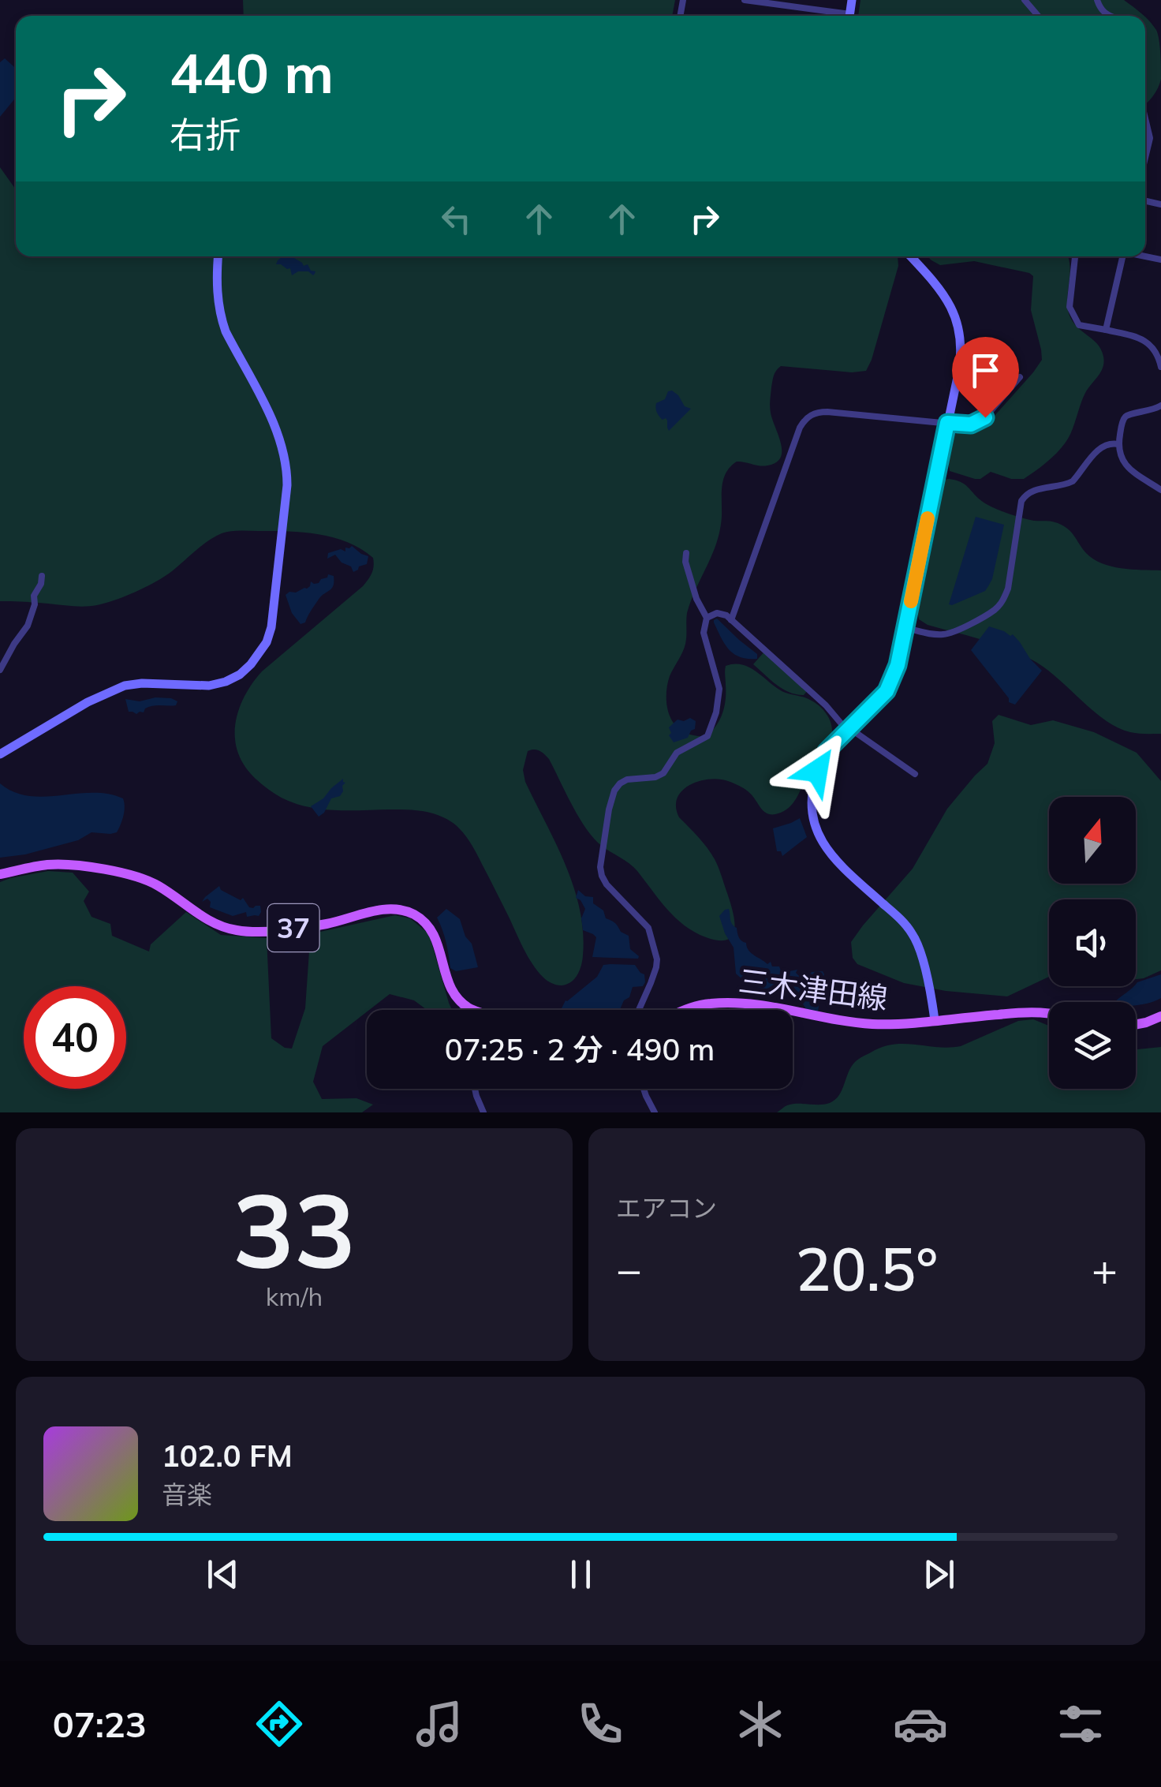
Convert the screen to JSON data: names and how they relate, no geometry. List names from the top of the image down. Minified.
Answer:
{"streets":{"main road":["37","三木津田線"]},"north":"top","page":{"turn":["440 m","右折"],"limit":"40","trip":"07:25 · 2 分 · 490 m","tile":[["33","km/h"],"エアコン"],"heat":["−","20.5°","+"],"song":["102.0 FM","音楽"],"tabs":"07:23"}}
